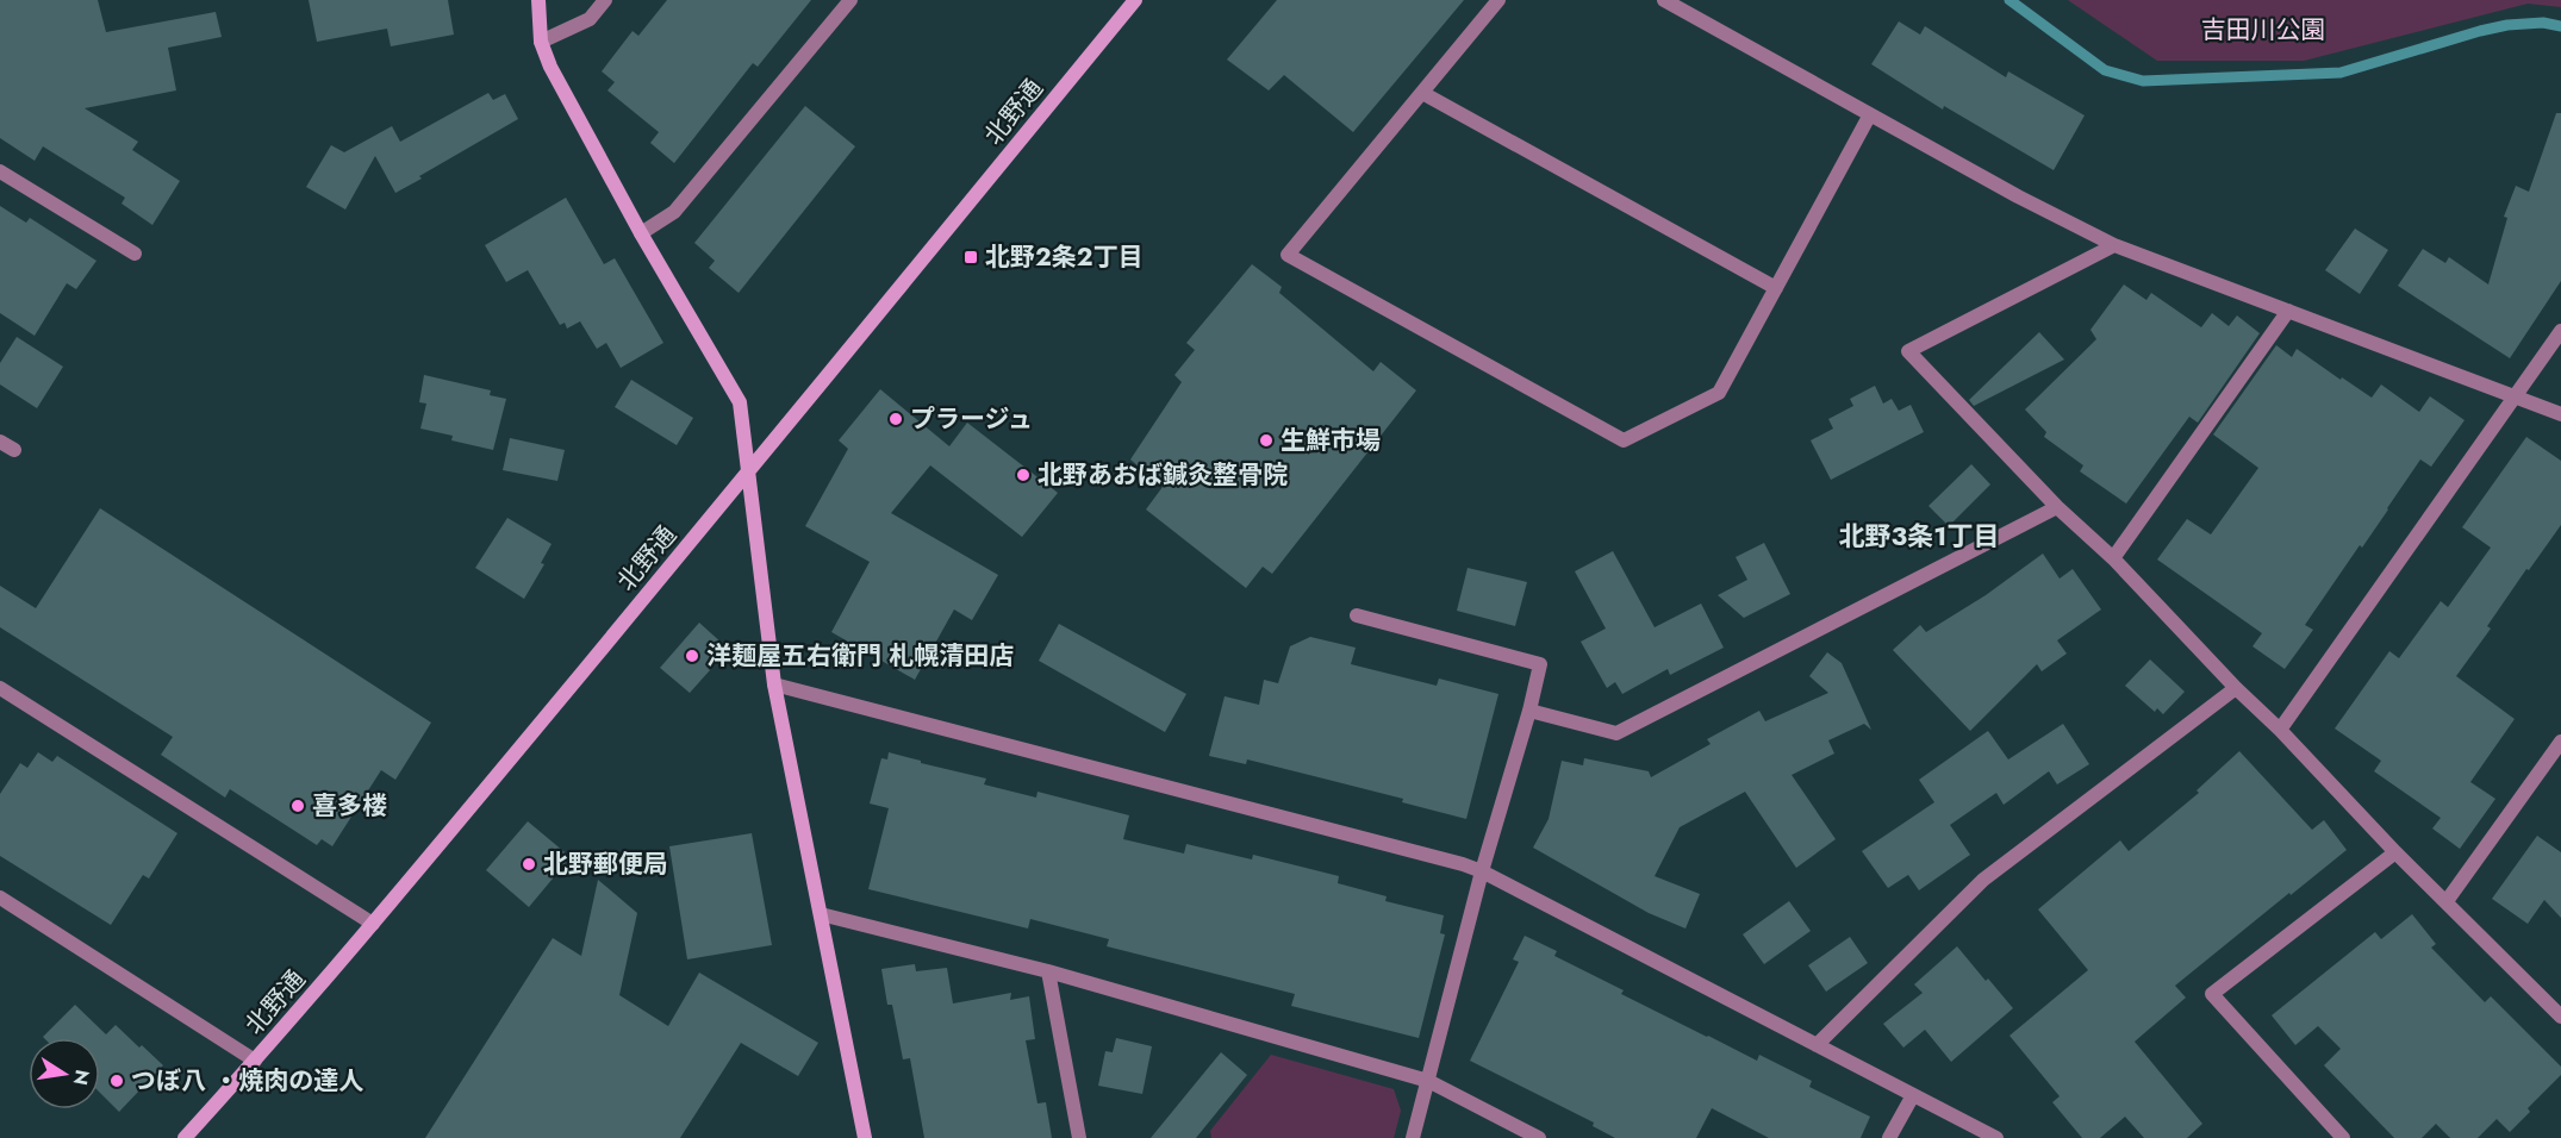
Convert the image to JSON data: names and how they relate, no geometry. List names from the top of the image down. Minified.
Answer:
{"streets":{"street":["北野通"]},"districts":["北野3条1丁目"],"parks":["吉田川公園"],"places":{"transit":["北野2条2丁目"],"other":["プラージュ","生鮮市場","北野あおば鍼灸整骨院","洋麺屋五右衛門 札幌清田店","喜多楼","北野郵便局","つぼ八 ・焼肉の達人"]},"north":"right"}
